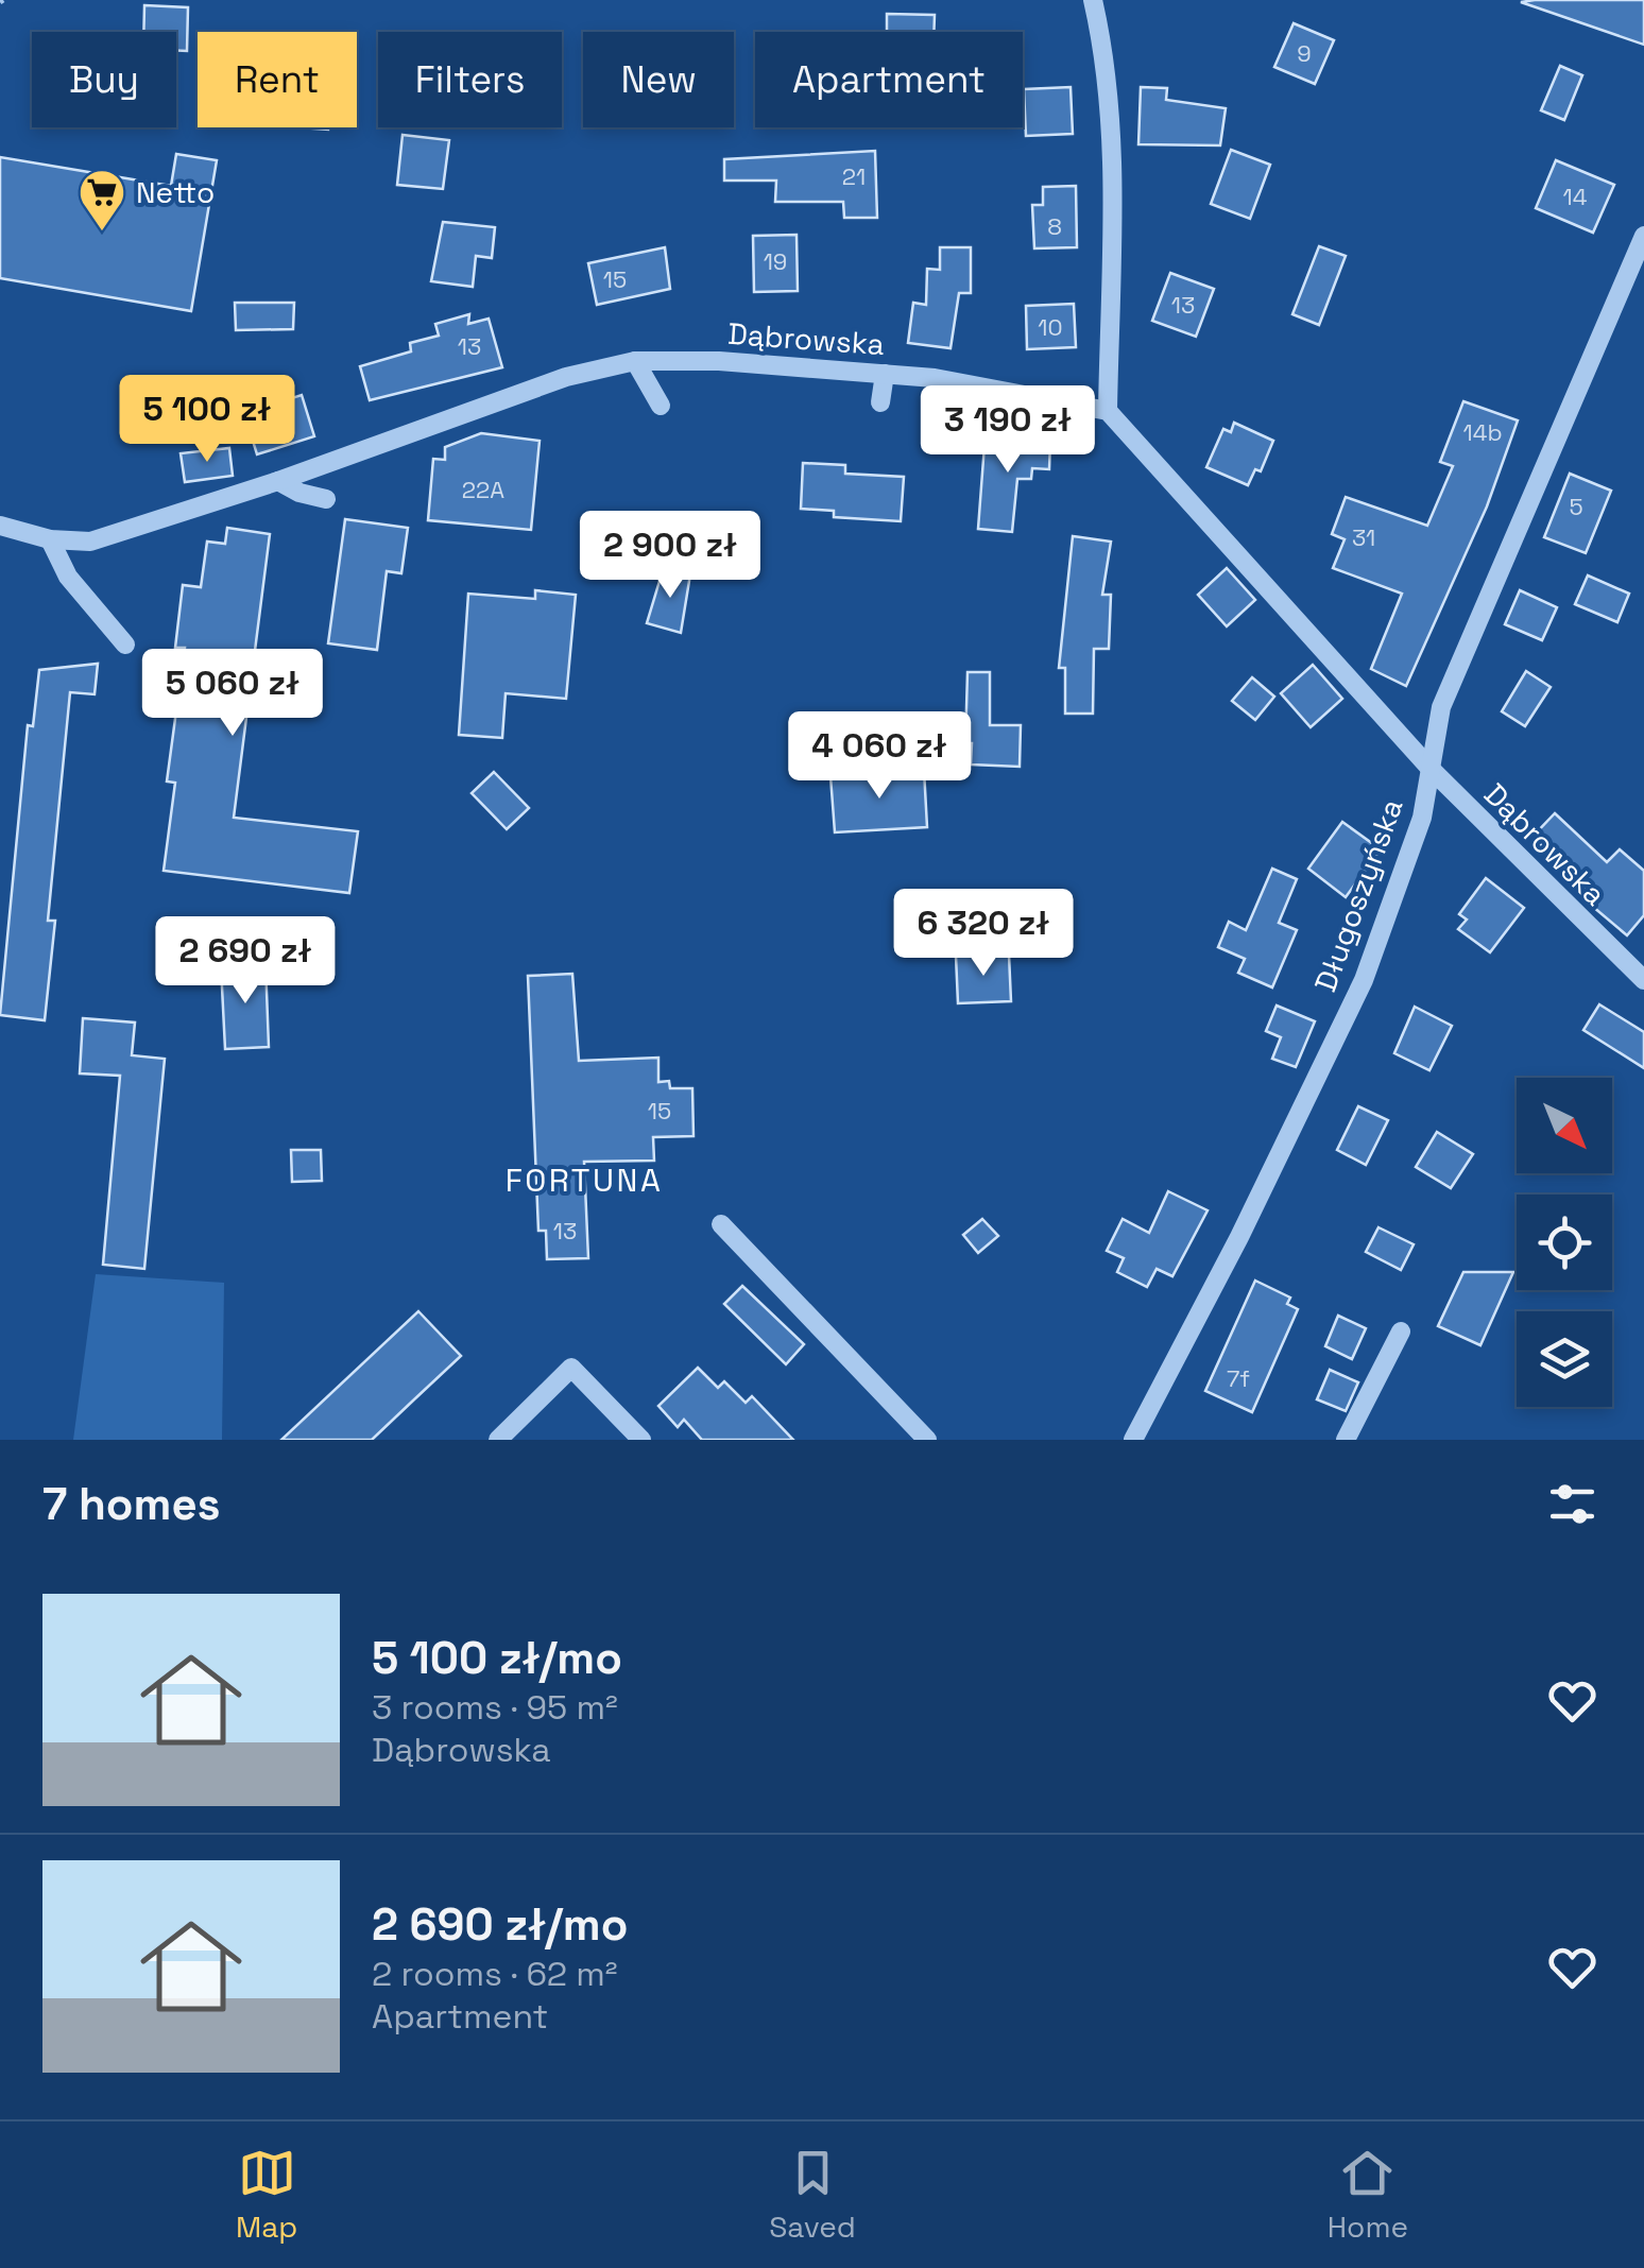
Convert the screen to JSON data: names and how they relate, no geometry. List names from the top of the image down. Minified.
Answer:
{"streets":{"street":["Dąbrowska","Długoszyńska"]},"crossings":[["Dąbrowska","Długoszyńska"]],"districts":["FORTUNA"],"places":{"supermarket":["Netto"]},"house_numbers":["9","21","14","8","19","15","13","10","13","14b","22A","5","31","15","13","7f"],"north":"bottom right","page":{"chip":["Buy","Rent","Filters","New","Apartment"],"price":["5 100 zł","3 190 zł","2 900 zł","5 060 zł","4 060 zł","6 320 zł","2 690 zł"],"heading":"7 homes","list":[{"name":"5 100 zł/mo","note":"3 rooms · 95 m² · Dąbrowska"},{"name":"2 690 zł/mo","note":"2 rooms · 62 m² · Apartment"}],"tabs":["Map","Saved","Home"]}}
